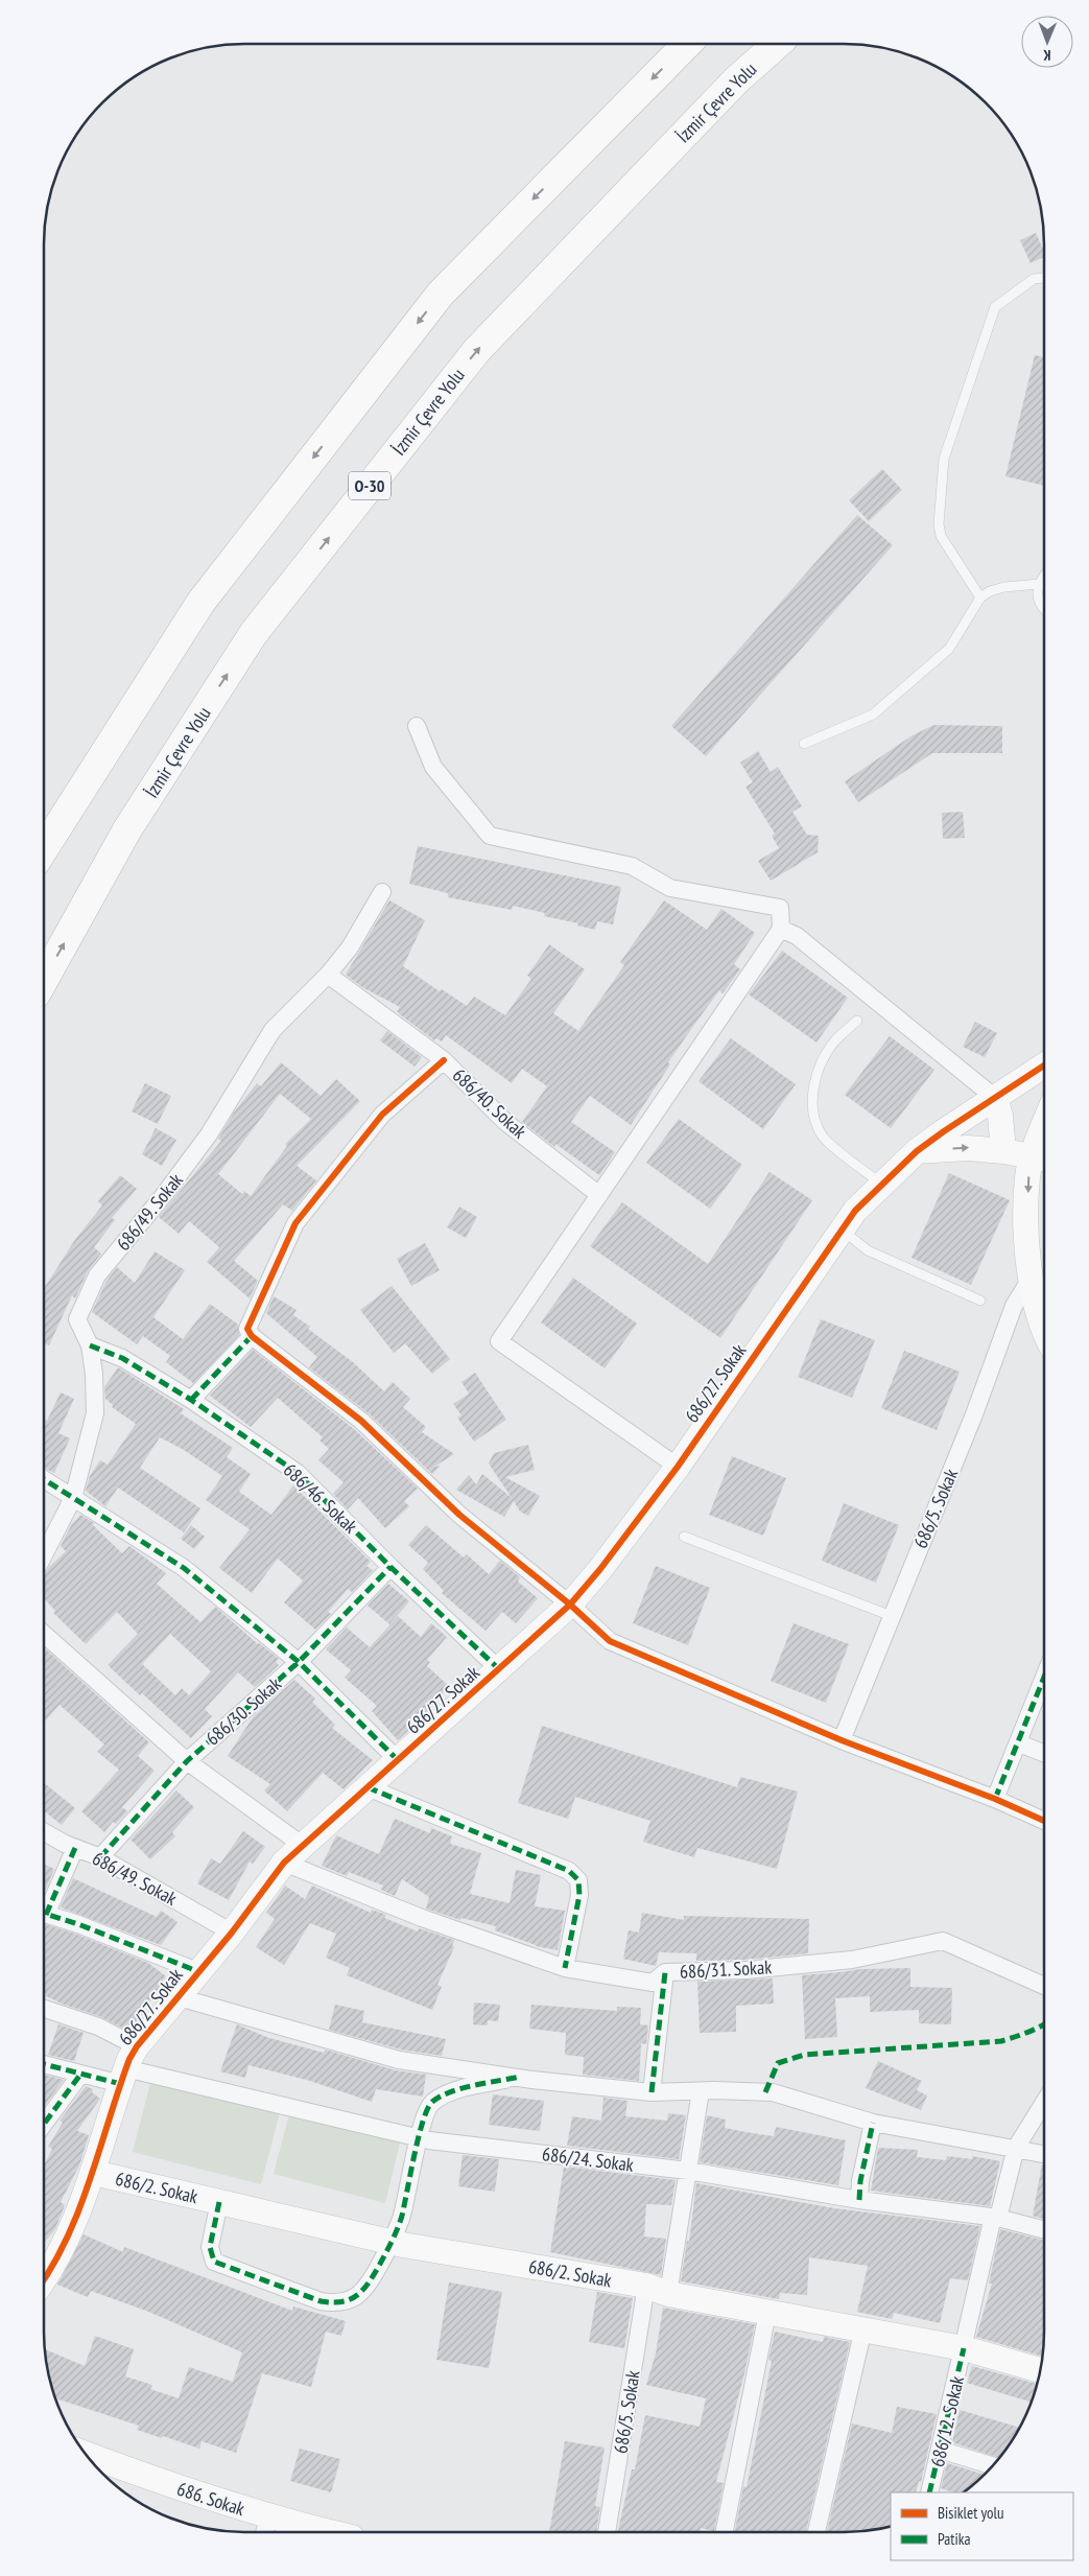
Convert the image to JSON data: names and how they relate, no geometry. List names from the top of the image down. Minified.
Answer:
{"streets":{"highway":["İzmir Çevre Yolu","O-30"],"street":["686/40. Sokak","686/49. Sokak","686/27. Sokak","686/46. Sokak","686/5. Sokak","686/30. Sokak","686/31. Sokak","686/24. Sokak","686/2. Sokak","686/12. Sokak","686. Sokak"]},"crossings":[["686/40. Sokak","686/49. Sokak"],["686/49. Sokak","686/27. Sokak"],["686/49. Sokak","686/46. Sokak"],["686/49. Sokak","686/30. Sokak"],["686/27. Sokak","686/46. Sokak"],["686/27. Sokak","686/31. Sokak"],["686/27. Sokak","686/24. Sokak"],["686/27. Sokak","686/2. Sokak"],["686/46. Sokak","686/30. Sokak"],["686/5. Sokak","686/24. Sokak"],["686/5. Sokak","686/2. Sokak"],["686/24. Sokak","686/12. Sokak"],["686/2. Sokak","686/12. Sokak"]],"legend":["Bisiklet yolu","Patika"],"north":"bottom"}
